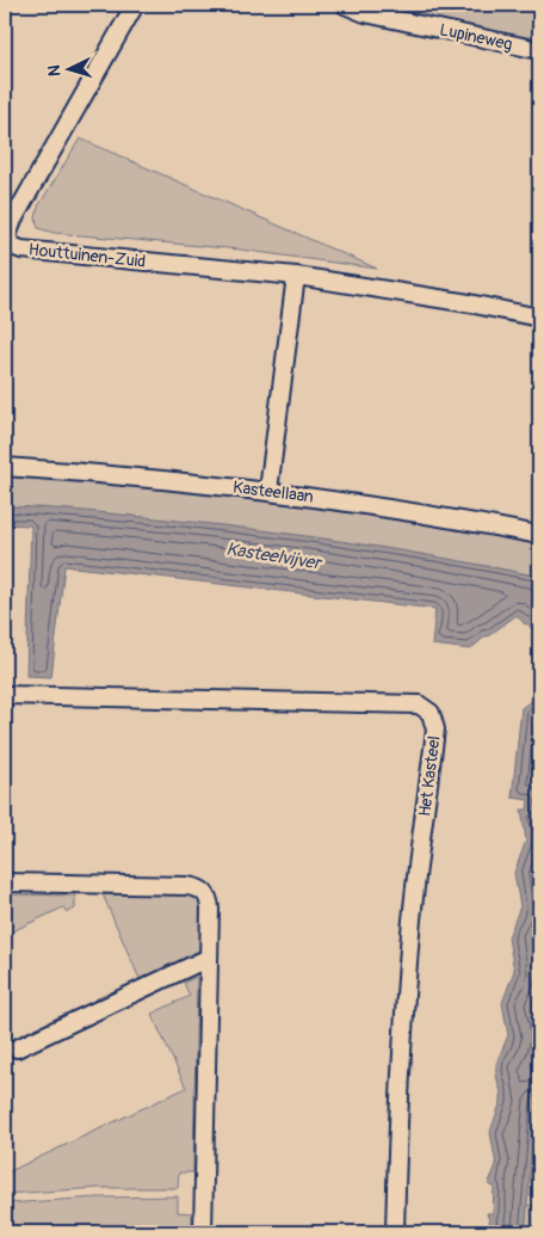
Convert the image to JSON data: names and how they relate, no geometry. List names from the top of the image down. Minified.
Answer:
{"streets":{"street":["Lupineweg","Houttuinen-Zuid","Kasteellaan","Het Kasteel"]},"water":["Kasteelvijver"],"north":"left"}
